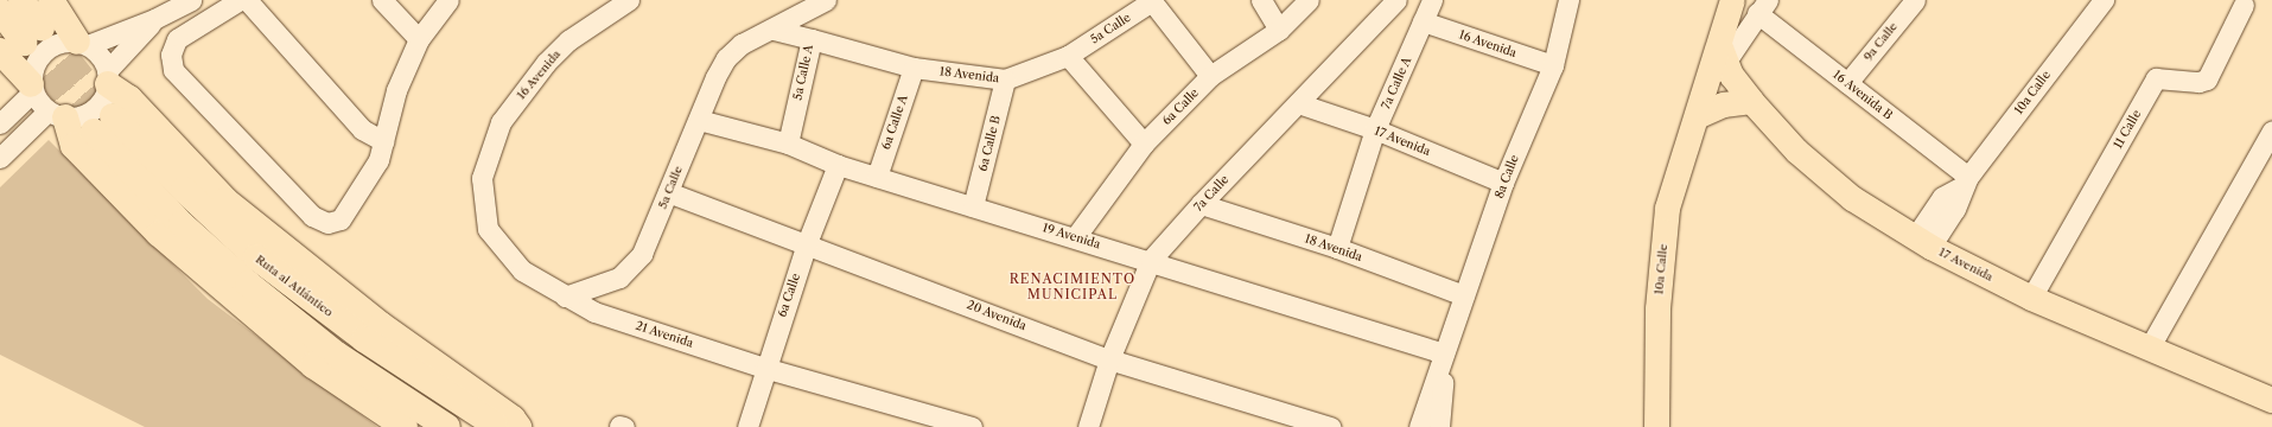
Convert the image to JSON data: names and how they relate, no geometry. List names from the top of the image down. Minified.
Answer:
{"streets":{"highway":["Ruta al Atlántico"],"main road":["10a Calle","17 Avenida"],"street":["5a Calle","9a Calle","16 Avenida","5a Calle A","18 Avenida","7a Calle A","16 Avenida B","6a Calle","6a Calle A","11 Calle","6a Calle B","8a Calle","7a Calle","19 Avenida","20 Avenida","21 Avenida"]},"crossings":[["5a Calle","5a Calle A"],["5a Calle","18 Avenida"],["5a Calle","19 Avenida"],["5a Calle","20 Avenida"],["5a Calle","21 Avenida"],["9a Calle","16 Avenida B"],["16 Avenida","7a Calle A"],["16 Avenida","8a Calle"],["16 Avenida","21 Avenida"],["5a Calle A","18 Avenida"],["5a Calle A","19 Avenida"],["18 Avenida","7a Calle A"],["18 Avenida","6a Calle A"],["18 Avenida","6a Calle B"],["18 Avenida","8a Calle"],["18 Avenida","7a Calle"],["7a Calle A","17 Avenida"],["10a Calle","16 Avenida B"],["10a Calle","17 Avenida"],["6a Calle","19 Avenida"],["6a Calle","20 Avenida"],["6a Calle","21 Avenida"],["6a Calle A","19 Avenida"],["11 Calle","17 Avenida"],["17 Avenida","8a Calle"],["17 Avenida","7a Calle"],["6a Calle B","19 Avenida"],["8a Calle","19 Avenida"],["7a Calle","19 Avenida"],["7a Calle","20 Avenida"]],"districts":["RENACIMIENTO MUNICIPAL"]}
